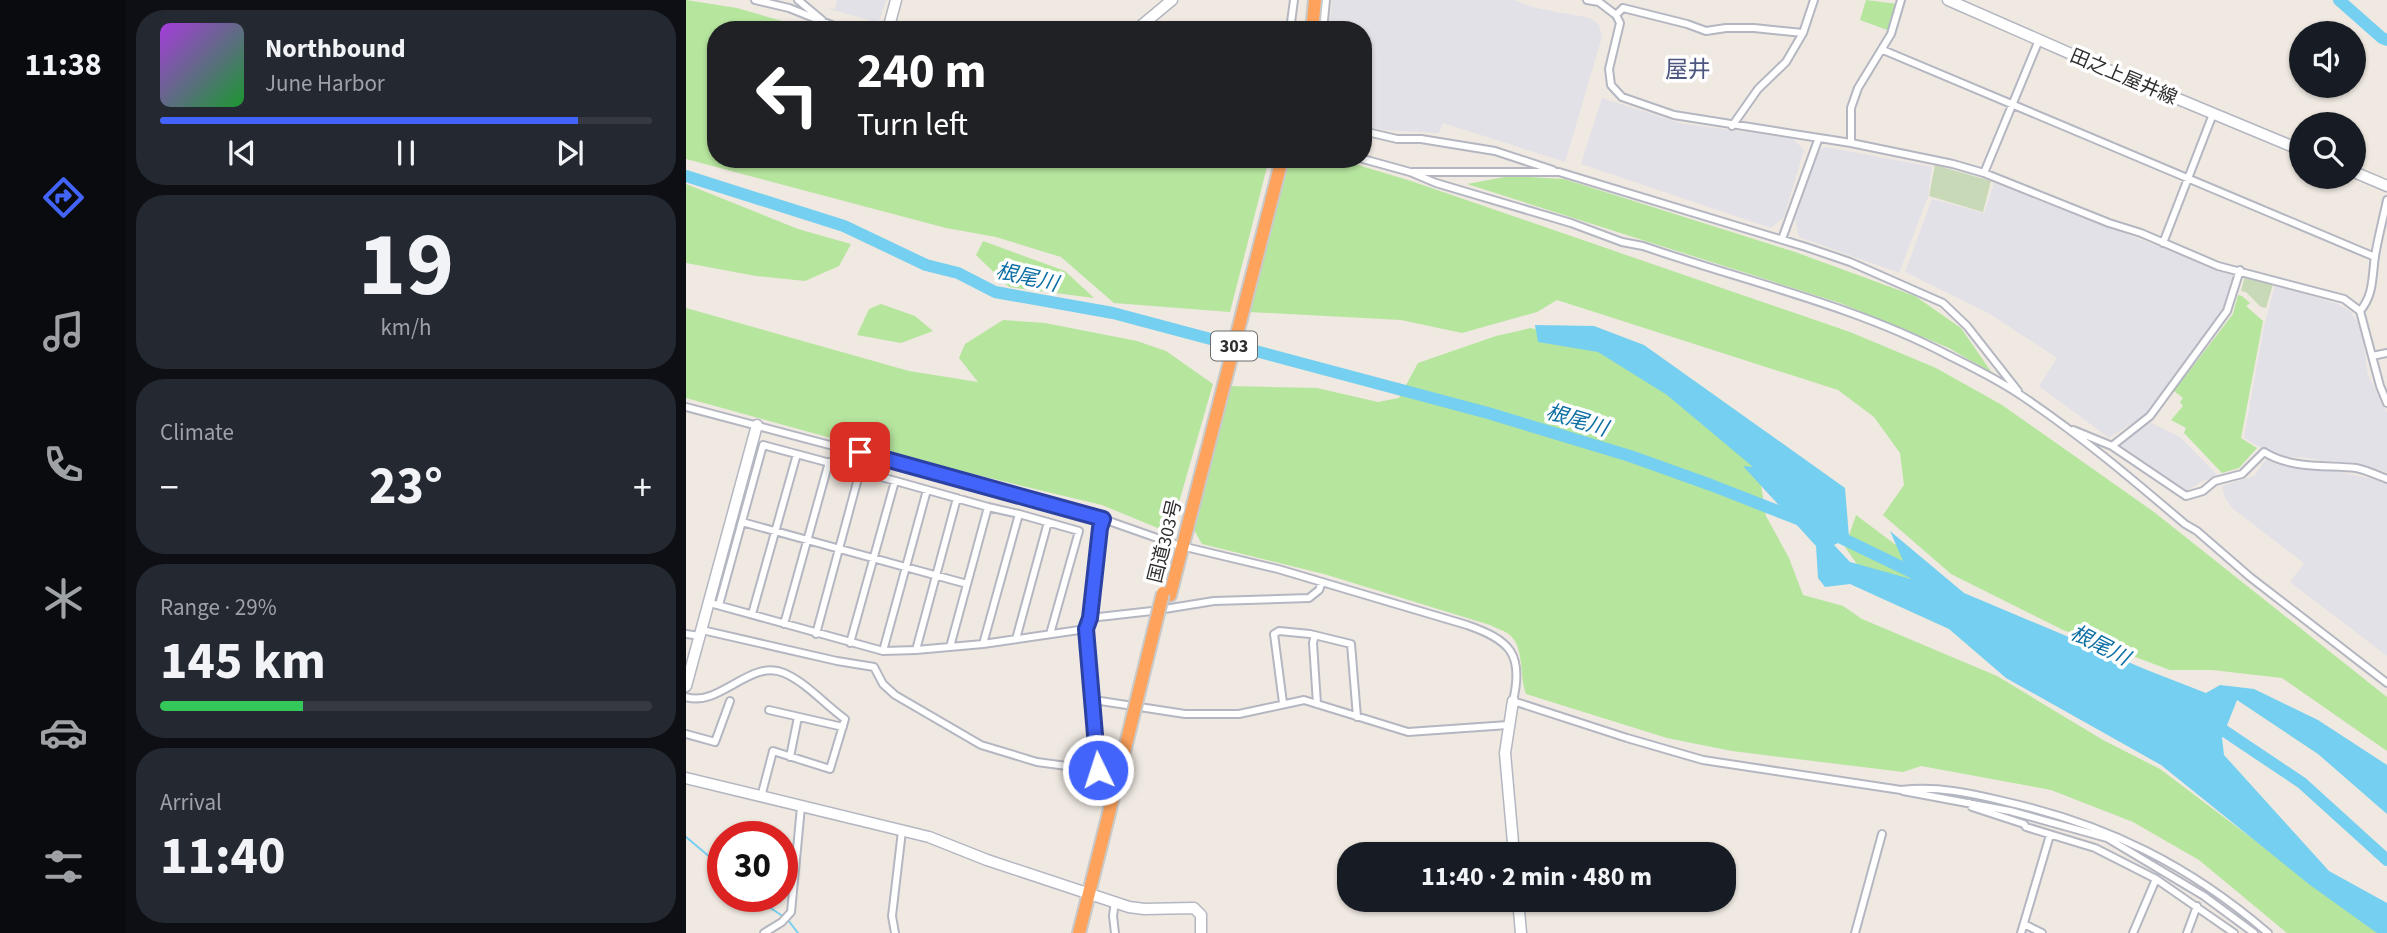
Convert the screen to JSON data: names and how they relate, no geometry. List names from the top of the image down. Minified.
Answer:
{"streets":{"highway":["303","国道303号"],"street":["田之上屋井線"]},"districts":["屋井"],"water":["根尾川"],"page":{"tabs":"11:38","turn":["240 m","Turn left"],"song":["Northbound","June Harbor"],"tile":[["19","km/h"],"Climate",["Range · 29%","145 km"],["Arrival","11:40"]],"heat":["−","23°","+"],"limit":"30","trip":"11:40 · 2 min · 480 m"}}
